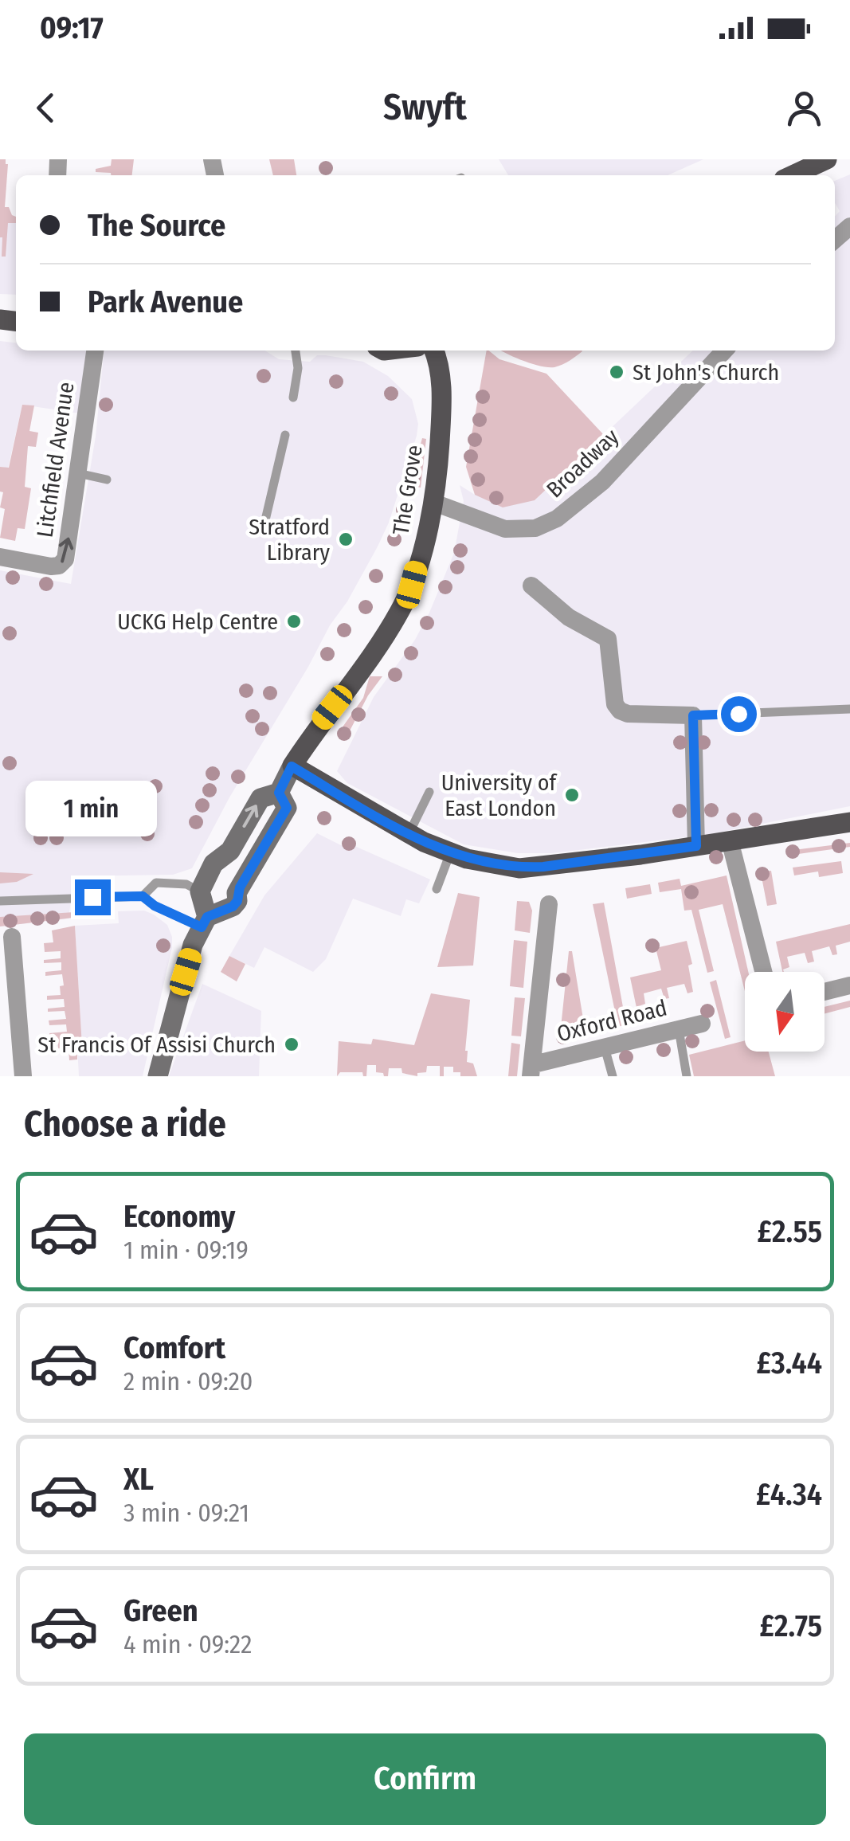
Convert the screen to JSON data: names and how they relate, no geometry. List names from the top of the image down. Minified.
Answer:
{"streets":{"main road":["The Grove"],"street":["Litchfield Avenue","Broadway","Oxford Road"]},"crossings":[["Broadway","The Grove"]],"places":["St John's Church","Stratford Library","UCKG Help Centre","University of East London","St Francis Of Assisi Church"],"north":"bottom","page":{"status":"09:17","header":"Swyft","banner":["The Source","Park Avenue"],"bubble":"1 min","heading":"Choose a ride","list":[{"name":"Economy","note":"1 min · 09:19","value":"£2.55"},{"name":"Comfort","note":"2 min · 09:20","value":"£3.44"},{"name":"XL","note":"3 min · 09:21","value":"£4.34"},{"name":"Green","note":"4 min · 09:22","value":"£2.75"}],"buttons":"Confirm"}}
